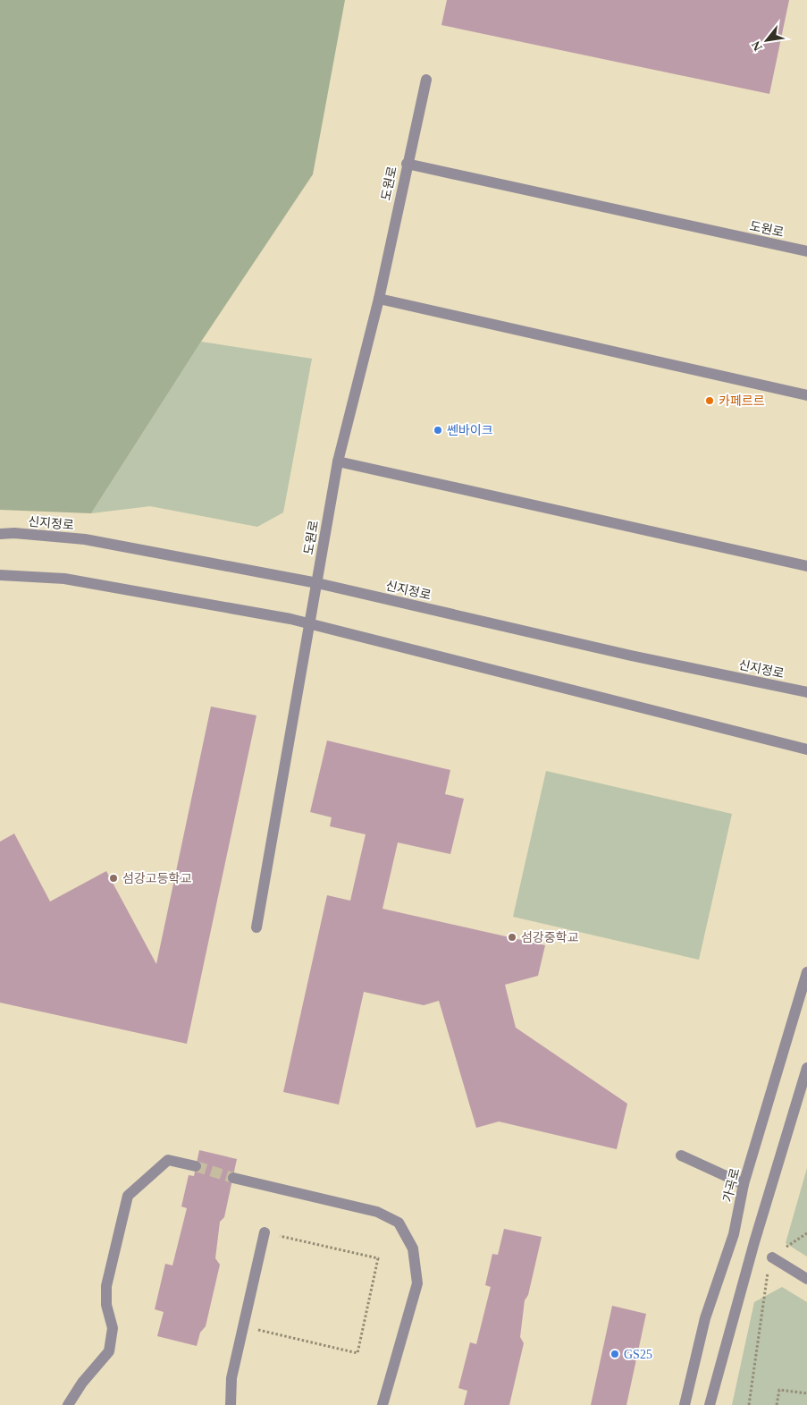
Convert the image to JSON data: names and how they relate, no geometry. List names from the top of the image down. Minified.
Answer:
{"streets":{"street":["도원로","신지정로","가곡로"]},"crossings":[["도원로","신지정로"]],"places":["카페르르","쎈바이크","섬강고등학교","섬강중학교","GS25"],"north":"bottom left"}
